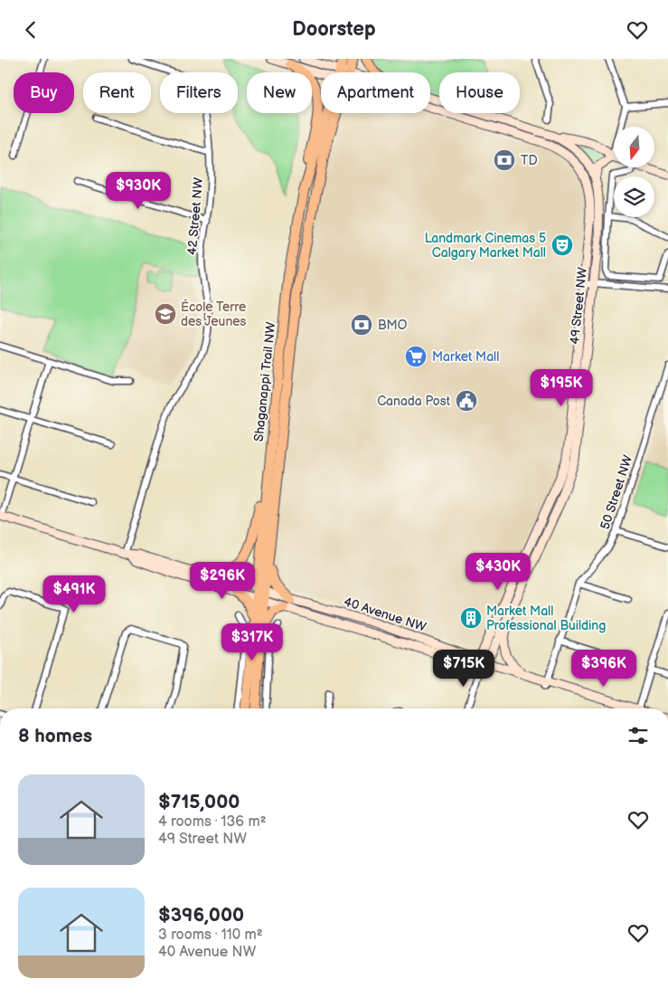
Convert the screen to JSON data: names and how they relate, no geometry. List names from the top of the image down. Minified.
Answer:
{"streets":{"main road":["Shaganappi Trail NW"],"street":["42 Street NW","49 Street NW","50 Street NW","40 Avenue NW"]},"crossings":[["42 Street NW","40 Avenue NW"],["49 Street NW","40 Avenue NW"],["Shaganappi Trail NW","40 Avenue NW"],["50 Street NW","40 Avenue NW"]],"places":{"bank":["TD","BMO"],"theatre":["Landmark Cinemas 5 Calgary Market Mall"],"school or university":["École Terre des Jeunes"],"supermarket":["Market Mall"],"public building":["Canada Post"],"building":["Market Mall Professional Building"]},"north":"bottom","page":{"header":"Doorstep","chip":["Buy","Rent","Filters","New","Apartment","House"],"price":["$930K","$195K","$430K","$296K","$491K","$317K","$715K","$396K"],"heading":"8 homes","list":[{"name":"$715,000","note":"4 rooms · 136 m² · 49 Street NW"},{"name":"$396,000","note":"3 rooms · 110 m² · 40 Avenue NW"}]}}
